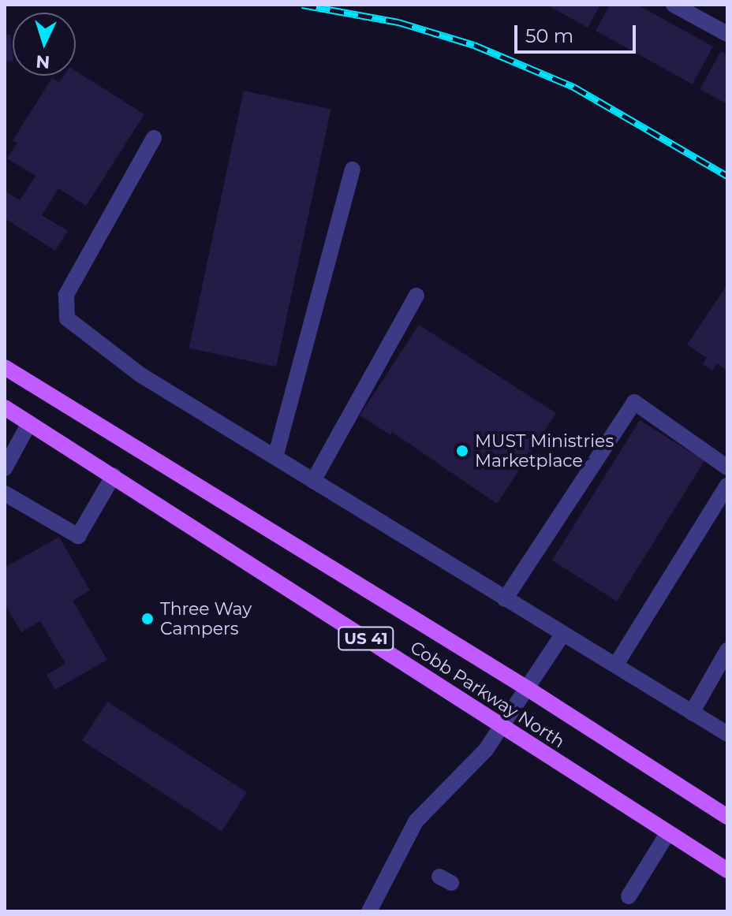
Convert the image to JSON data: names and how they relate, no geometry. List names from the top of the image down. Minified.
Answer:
{"streets":{"main road":["US 41","Cobb Parkway North"]},"places":["MUST Ministries Marketplace","Three Way Campers"],"scale_bar":"50 m","north":"bottom"}
